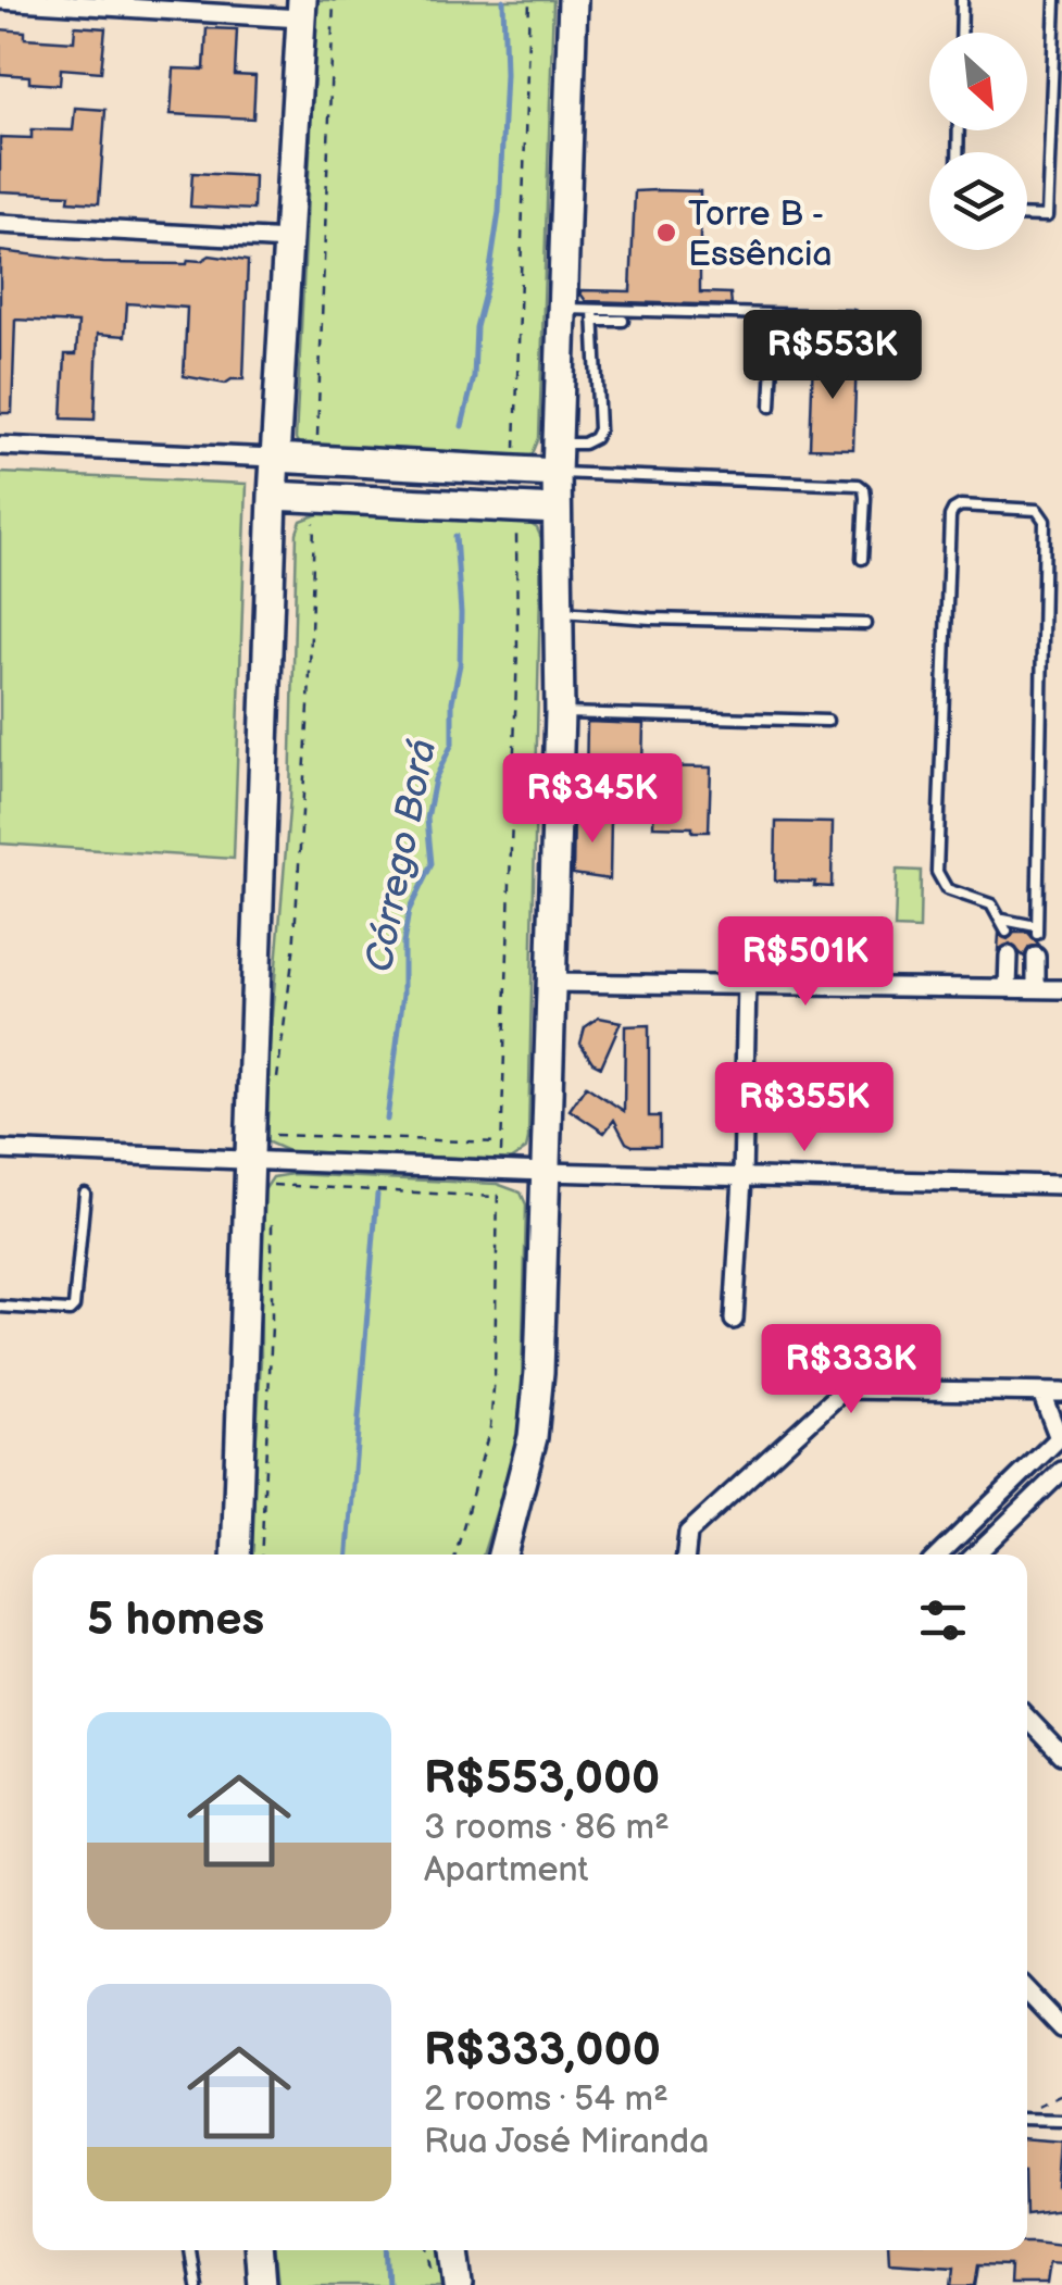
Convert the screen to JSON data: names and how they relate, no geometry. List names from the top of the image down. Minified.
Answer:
{"water":["Córrego Borá"],"places":["Torre B - Essência"],"north":"bottom right","page":{"price":["R$553K","R$345K","R$501K","R$355K","R$333K"],"heading":"5 homes","list":[{"name":"R$553,000","note":"3 rooms · 86 m² · Apartment"},{"name":"R$333,000","note":"2 rooms · 54 m² · Rua José Miranda"}]}}
